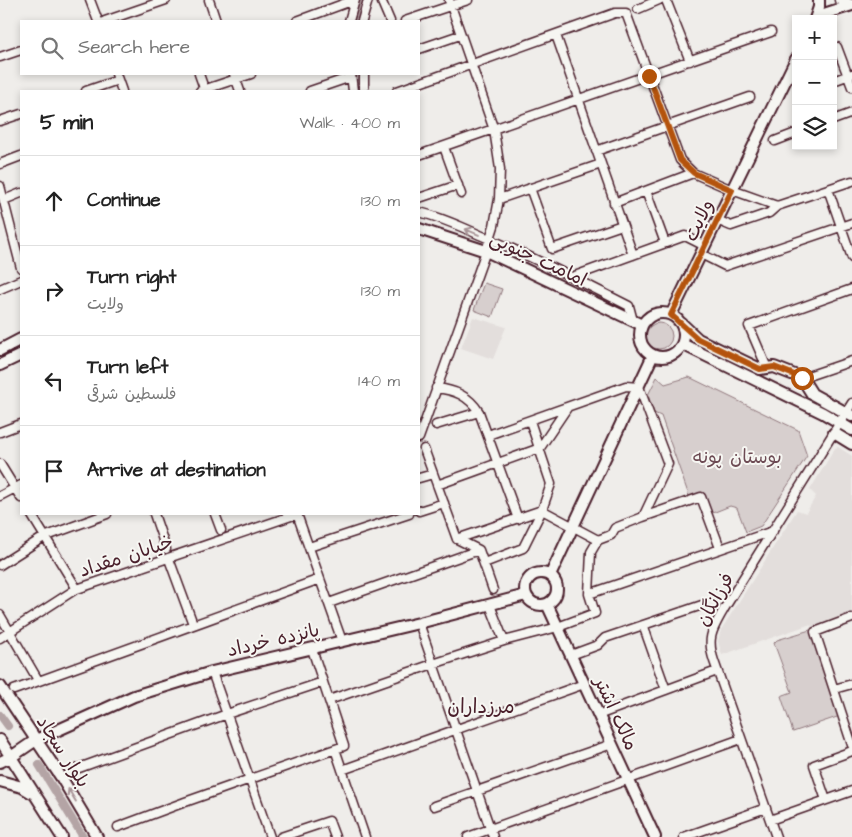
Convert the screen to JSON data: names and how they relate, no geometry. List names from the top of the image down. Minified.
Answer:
{"streets":{"street":["ولایت","امامت جنوبی","خیابان مقداد","فرزانگان","پانزده خرداد","مالک اشتر","بلوار سجاد"]},"crossings":[["ولایت","امامت جنوبی"],["پانزده خرداد","مالک اشتر"],["پانزده خرداد","بلوار سجاد"]],"districts":["مرزداران"],"parks":["بوستان پونه"],"page":{"map_buttons":["+","−"],"search":"Search here","heading":["5 min","Walk · 400 m"],"list":[["Continue","130 m"],["Turn right","ولایت","130 m"],["Turn left","فلسطین شرقی","140 m"],"Arrive at destination"]}}
